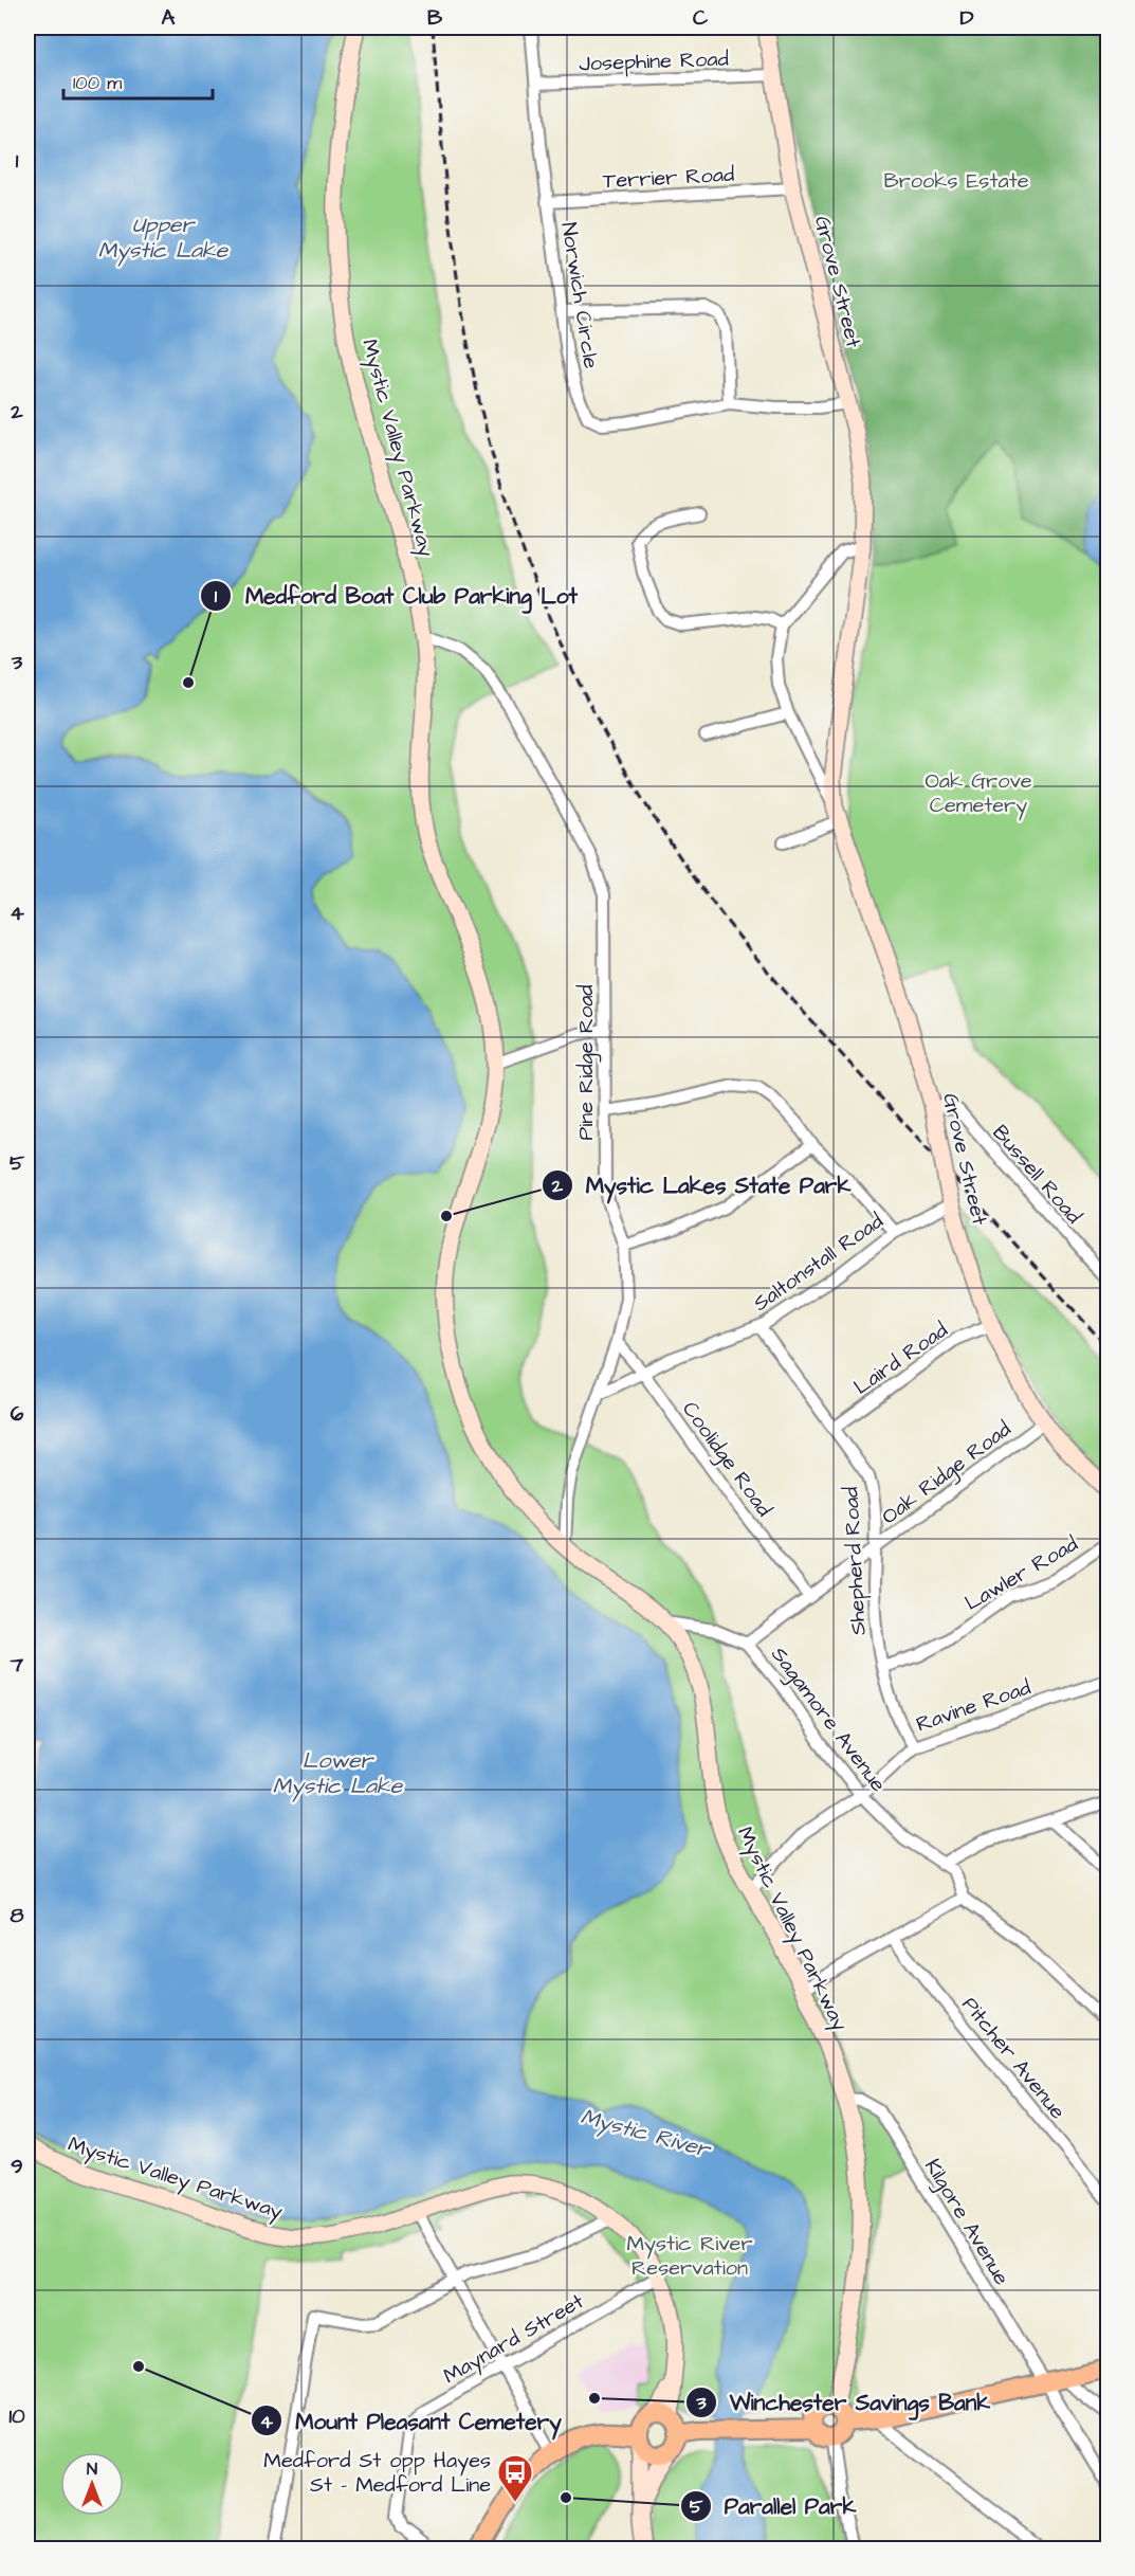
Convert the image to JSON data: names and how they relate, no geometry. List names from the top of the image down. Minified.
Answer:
{"streets":{"main road":["Grove Street","Mystic Valley Parkway"],"street":["Josephine Road","Terrier Road","Norwich Circle","Pine Ridge Road","Bussell Road","Saltonstall Road","Laird Road","Coolidge Road","Oak Ridge Road","Shepherd Road","Lawler Road","Ravine Road","Sagamore Avenue","Pitcher Avenue","Kilgore Avenue","Maynard Street"]},"crossings":[["Josephine Road","Grove Street"],["Josephine Road","Norwich Circle"],["Terrier Road","Grove Street"],["Terrier Road","Norwich Circle"],["Grove Street","Norwich Circle"],["Grove Street","Bussell Road"],["Grove Street","Saltonstall Road"],["Grove Street","Laird Road"],["Grove Street","Oak Ridge Road"],["Mystic Valley Parkway","Pine Ridge Road"],["Mystic Valley Parkway","Ravine Road"],["Mystic Valley Parkway","Sagamore Avenue"],["Mystic Valley Parkway","Kilgore Avenue"],["Mystic Valley Parkway","Maynard Street"],["Pine Ridge Road","Saltonstall Road"],["Pine Ridge Road","Coolidge Road"],["Saltonstall Road","Coolidge Road"],["Saltonstall Road","Shepherd Road"],["Laird Road","Shepherd Road"],["Coolidge Road","Oak Ridge Road"],["Oak Ridge Road","Shepherd Road"],["Oak Ridge Road","Sagamore Avenue"],["Shepherd Road","Lawler Road"],["Shepherd Road","Ravine Road"],["Ravine Road","Sagamore Avenue"]],"water":["Upper Mystic Lake","Lower Mystic Lake","Mystic River"],"parks":["Brooks Estate","Oak Grove Cemetery","Mystic River Reservation"],"places":{"other":["Medford Boat Club Parking Lot","Mystic Lakes State Park","Mount Pleasant Cemetery","Winchester Savings Bank","Parallel Park"],"bus stop":["Medford St opp Hayes St - Medford Line"]},"scale_bar":"100 m","north":"top","grid":{"columns":["A","B","C","D"],"rows":["1","2","3","4","5","6","7","8","9","10"]}}
